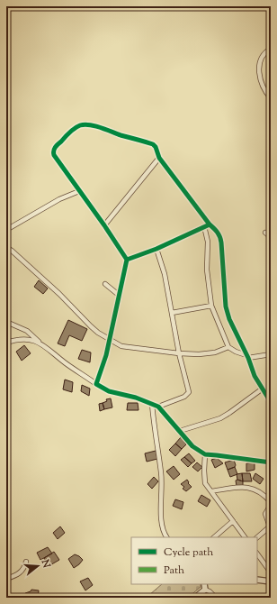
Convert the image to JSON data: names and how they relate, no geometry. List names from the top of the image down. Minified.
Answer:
{"legend":["Cycle path","Path"],"north":"right"}
